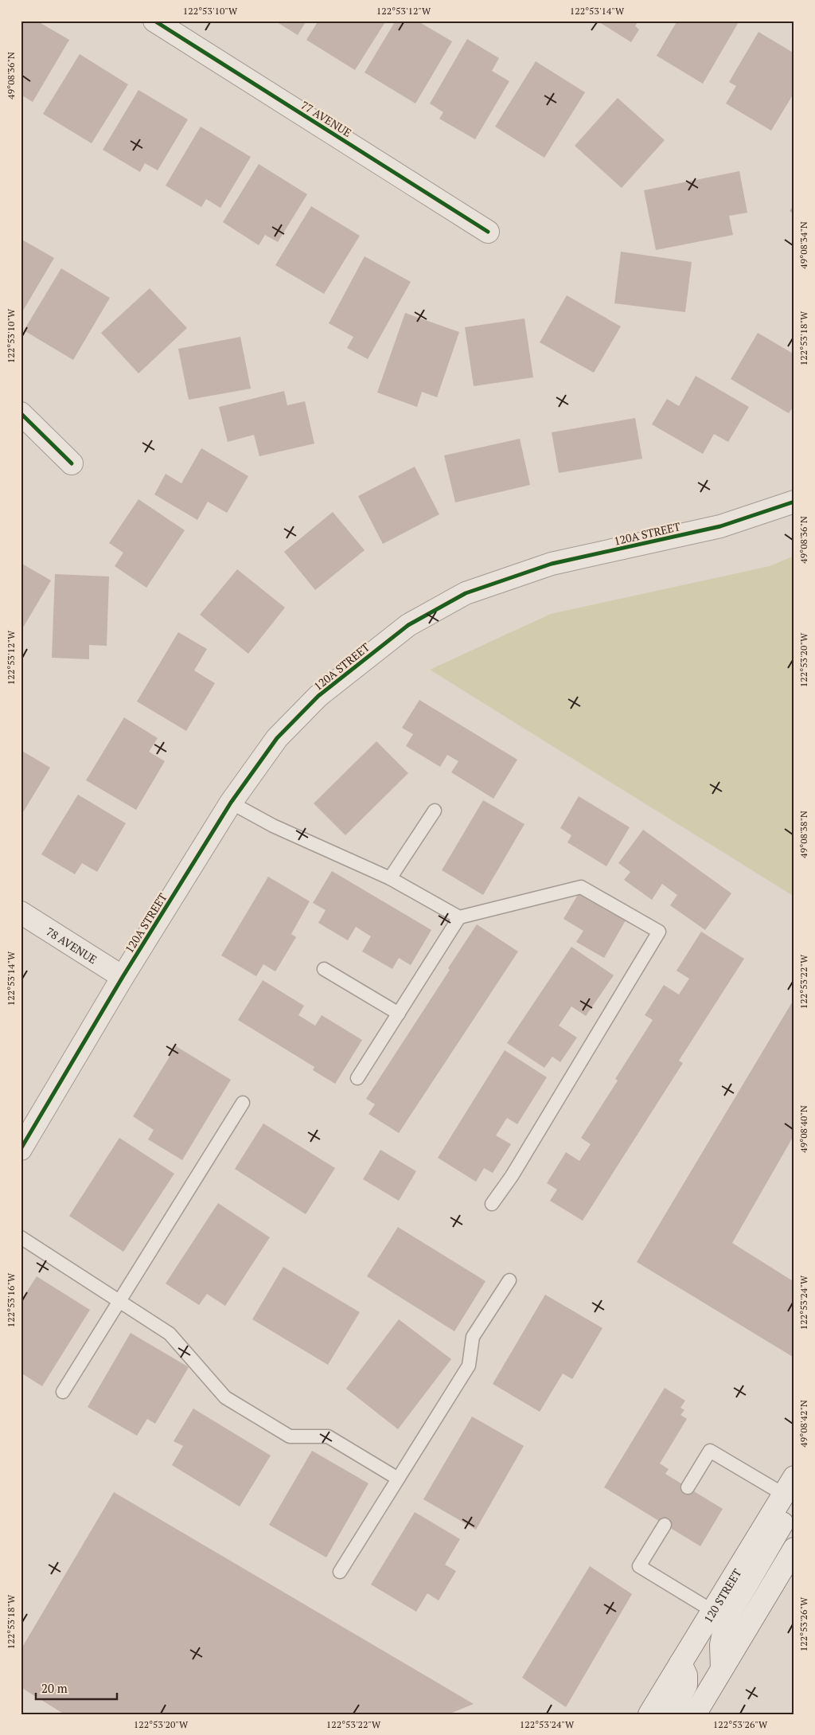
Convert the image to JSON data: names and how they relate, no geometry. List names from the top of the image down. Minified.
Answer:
{"streets":{"street":["77 AVENUE","120A STREET","78 AVENUE","120 STREET"]},"crossings":[["120A STREET","78 AVENUE"]],"scale_bar":"20 m","coordinates":["122°53'10\"W","122°53'12\"W","122°53'14\"W","49°08'36\"N","49°08'34\"N","122°53'18\"W","122°53'20\"W","49°08'38\"N","122°53'22\"W","49°08'40\"N","122°53'16\"W","122°53'24\"W","49°08'42\"N","122°53'26\"W"]}
